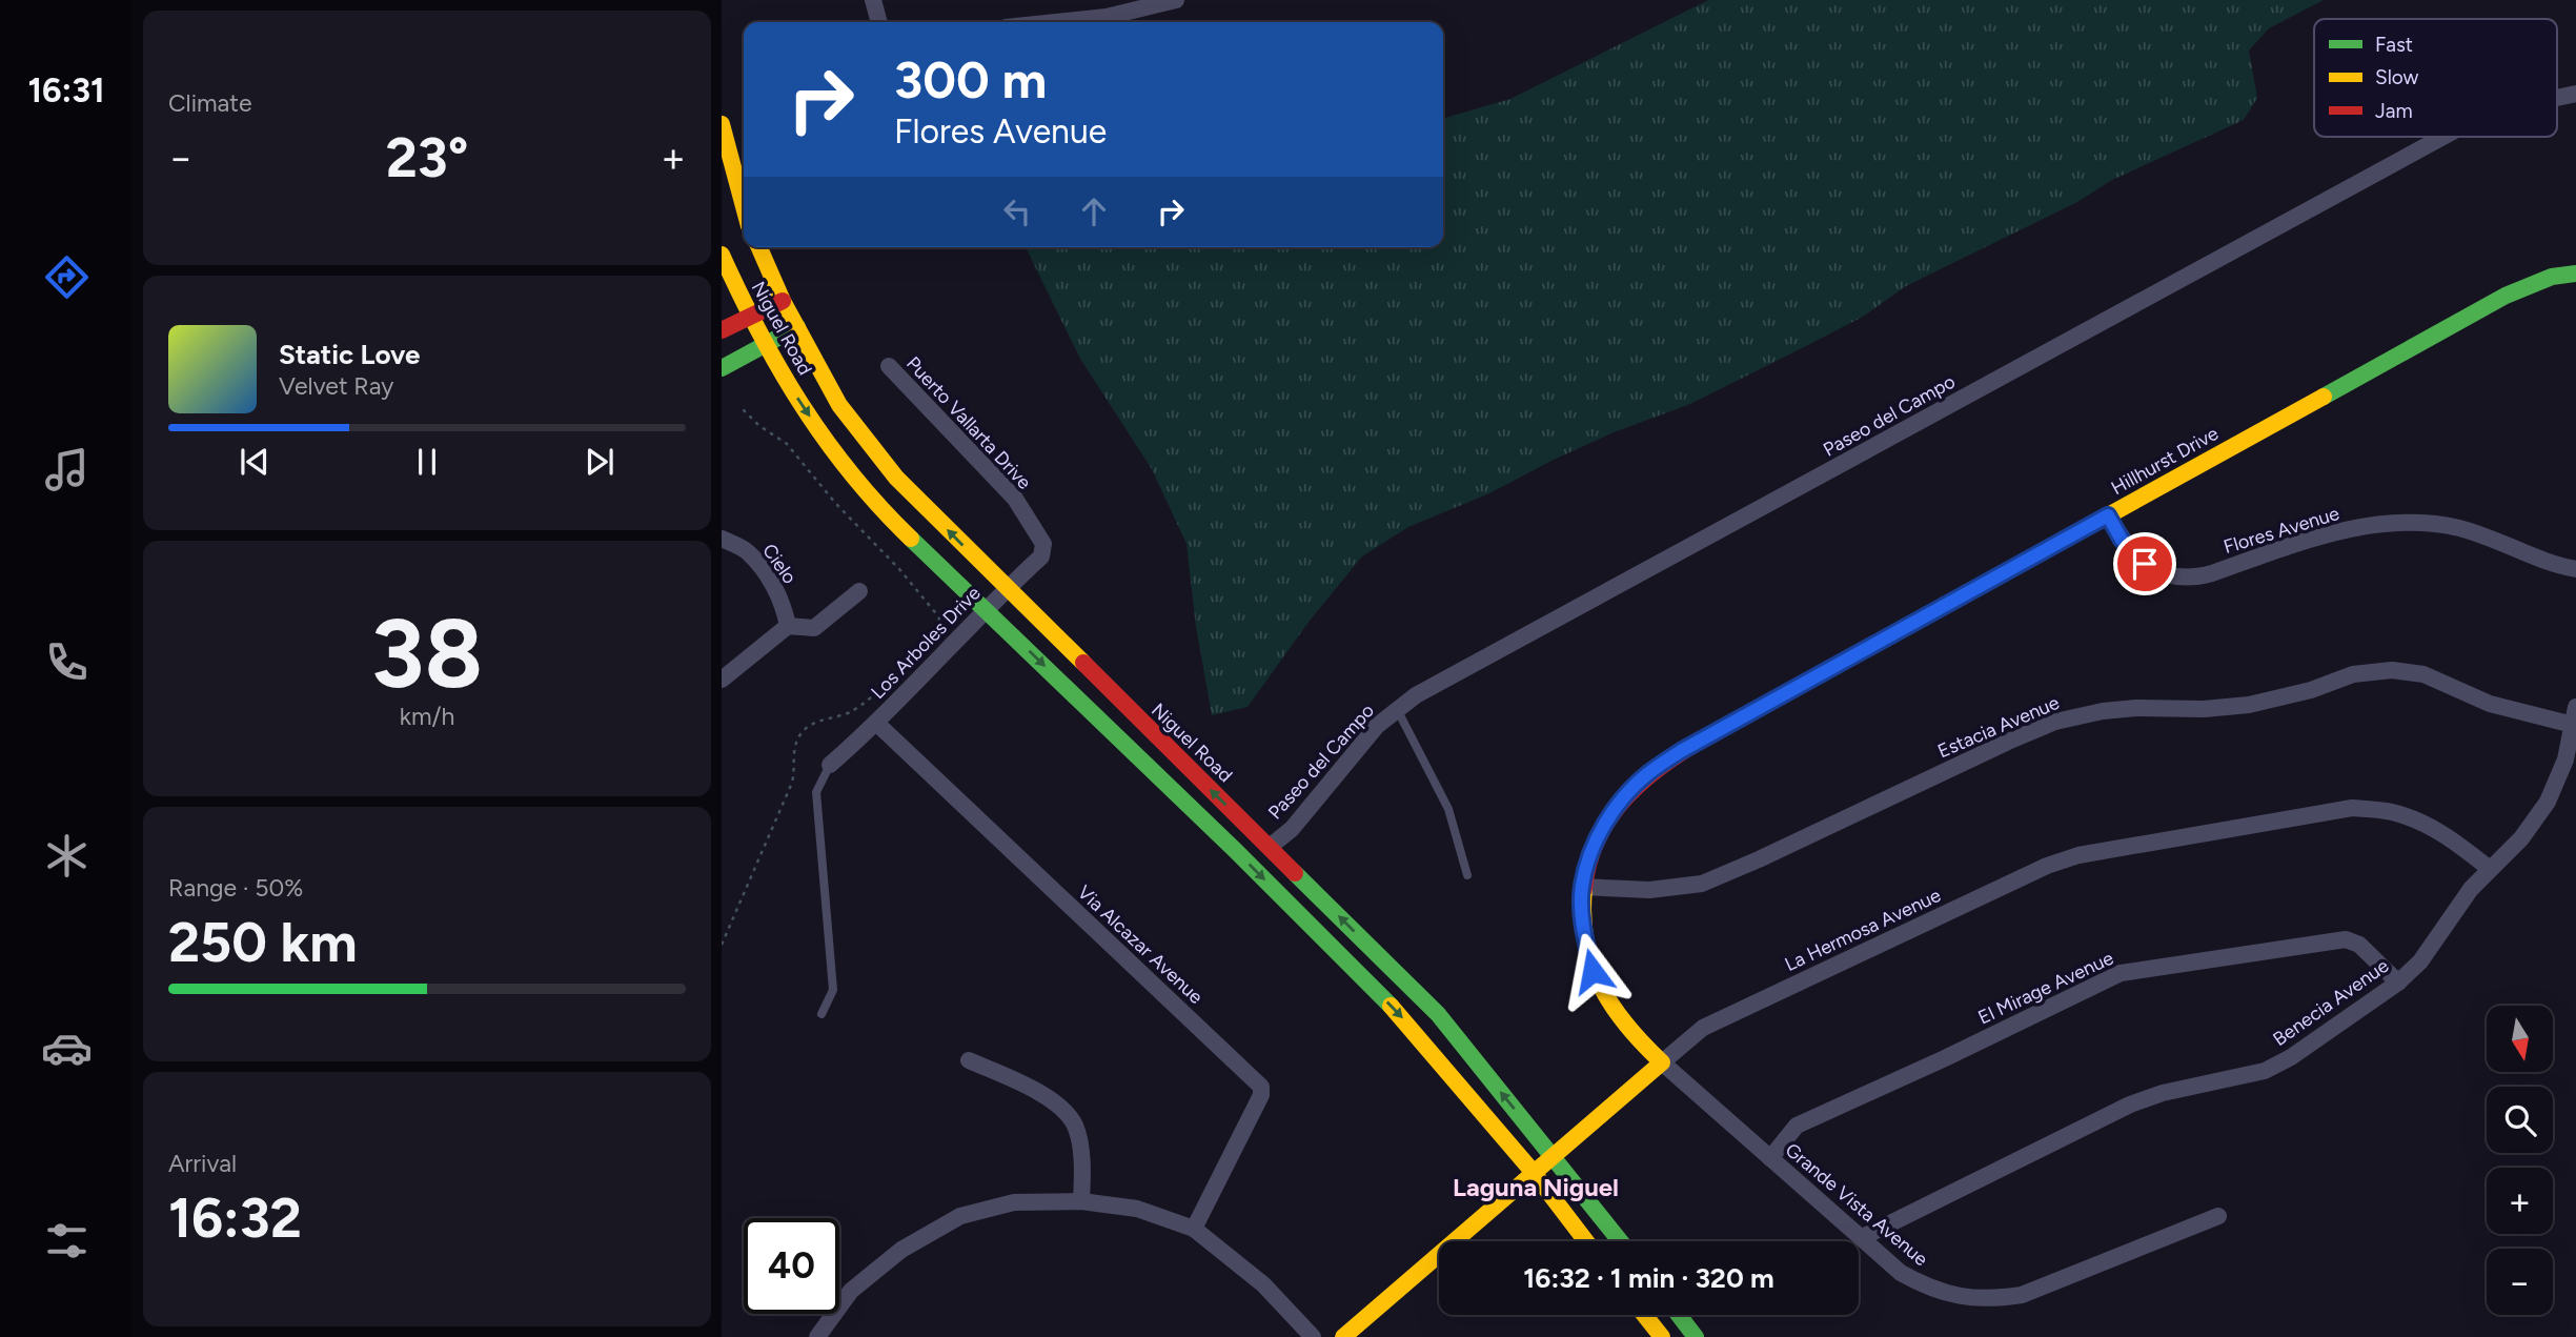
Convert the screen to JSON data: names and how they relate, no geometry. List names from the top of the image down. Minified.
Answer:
{"streets":{"main road":["Niguel Road","Hillhurst Drive","La Hermosa Avenue"],"street":["Paseo del Campo","Puerto Vallarta Drive","Flores Avenue","Cielo","Los Arboles Drive","Estacia Avenue","Via Alcazar Avenue","El Mirage Avenue","Benecia Avenue","Grande Vista Avenue"]},"crossings":[["Niguel Road","Paseo del Campo"],["Niguel Road","Los Arboles Drive"],["Niguel Road","La Hermosa Avenue"],["Puerto Vallarta Drive","Los Arboles Drive"],["Hillhurst Drive","Flores Avenue"],["Hillhurst Drive","Estacia Avenue"],["Hillhurst Drive","La Hermosa Avenue"],["Hillhurst Drive","Grande Vista Avenue"],["Los Arboles Drive","Via Alcazar Avenue"],["Estacia Avenue","Benecia Avenue"],["La Hermosa Avenue","Benecia Avenue"],["La Hermosa Avenue","Grande Vista Avenue"],["El Mirage Avenue","Benecia Avenue"],["El Mirage Avenue","Grande Vista Avenue"],["Benecia Avenue","Grande Vista Avenue"]],"districts":["Laguna Niguel"],"legend":["Fast","Slow","Jam"],"north":"bottom","page":{"tabs":"16:31","tile":["Climate",["38","km/h"],["Range · 50%","250 km"],["Arrival","16:32"]],"turn":["300 m","Flores Avenue"],"heat":["−","23°","+"],"song":["Static Love","Velvet Ray"],"map_buttons":["+","−"],"limit":"40","trip":"16:32 · 1 min · 320 m"}}
